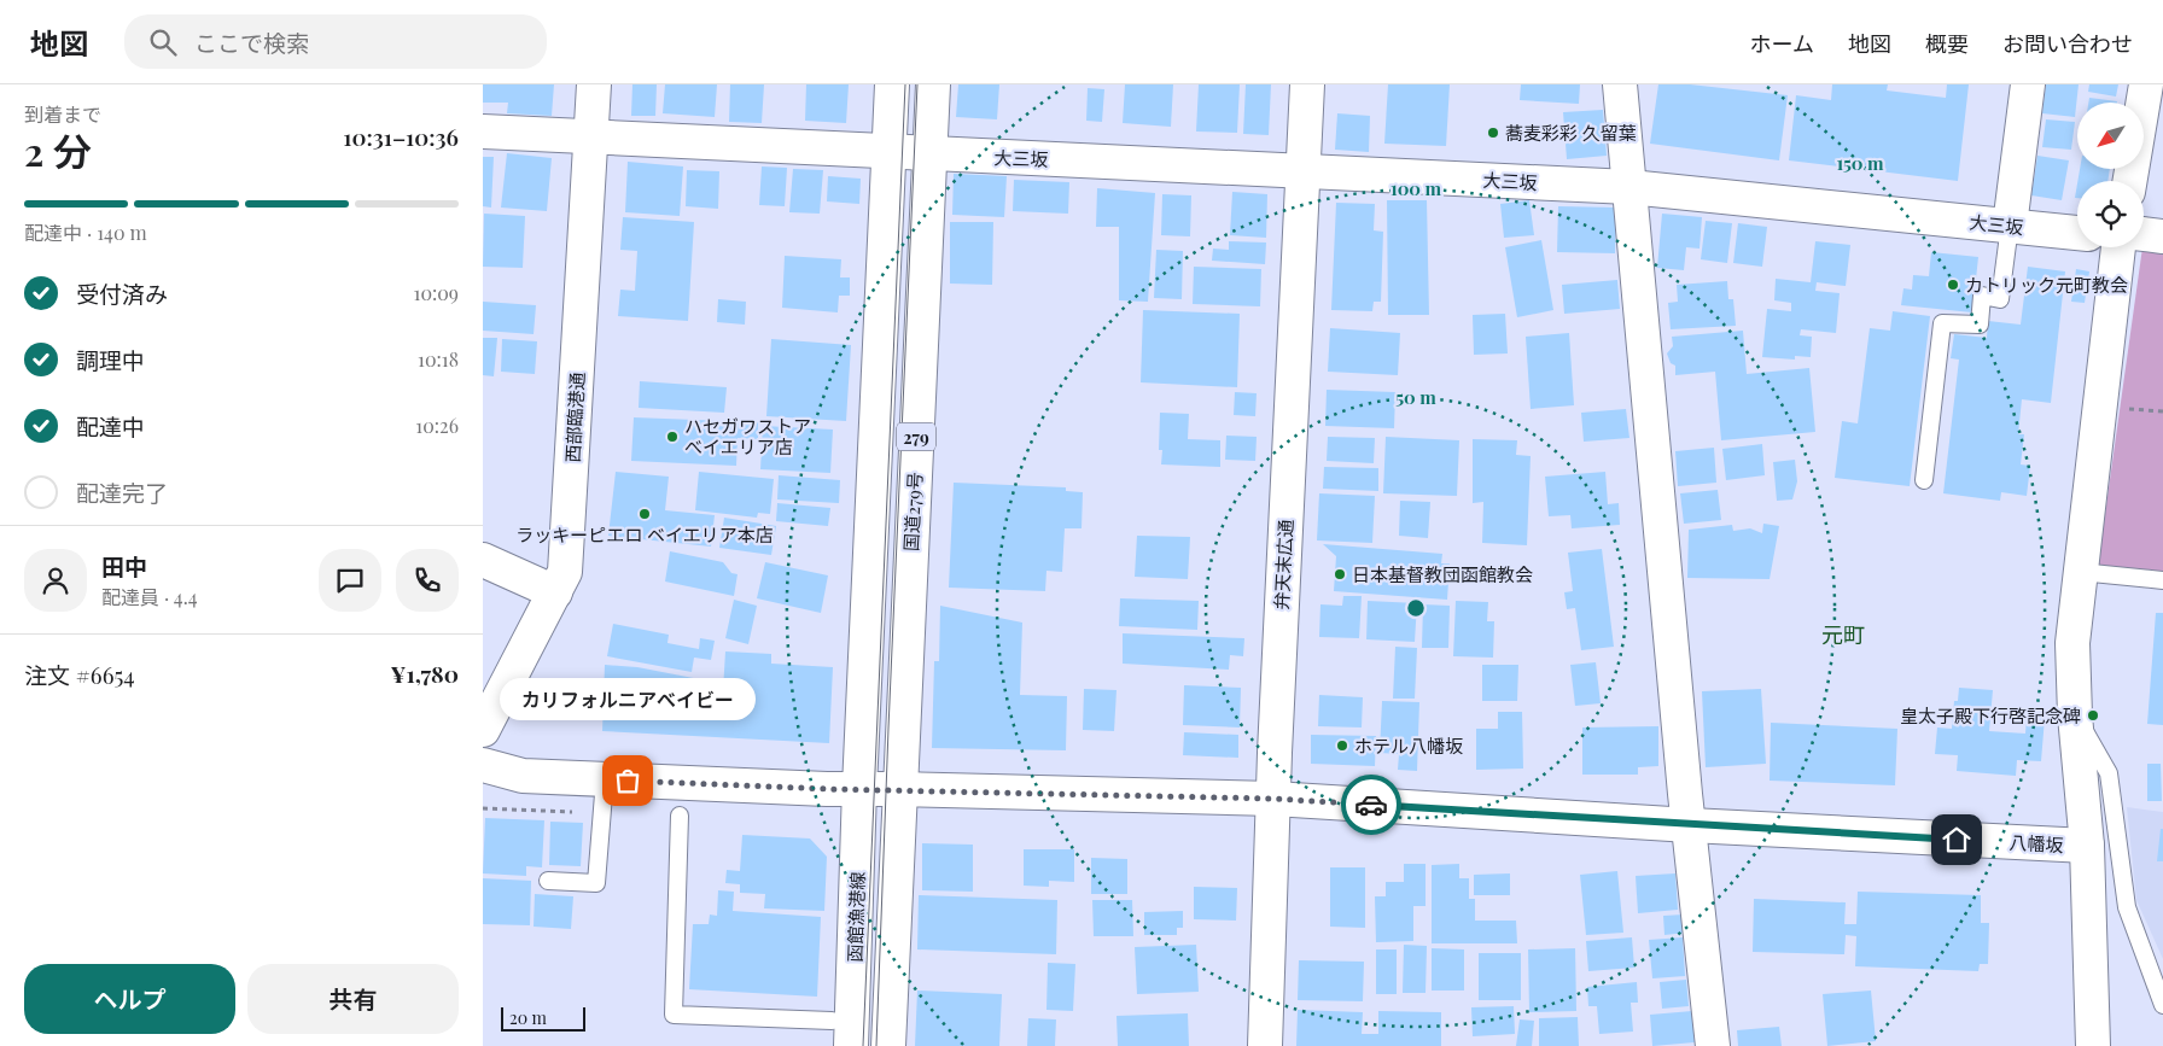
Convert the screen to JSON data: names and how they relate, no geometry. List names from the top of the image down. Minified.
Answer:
{"streets":{"main road":["大三坂","西部臨港通","279","国道279号","弁天末広通","八幡坂","函館漁港線"]},"crossings":[["大三坂","西部臨港通"],["大三坂","279"],["大三坂","国道279号"],["大三坂","弁天末広通"],["279","函館漁港線"],["国道279号","八幡坂"],["弁天末広通","八幡坂"]],"districts":["元町"],"places":["蕎麦彩彩 久留葉","カトリック元町教会","ハセガワストア べイエリア店","ラッキーピエロ ベイエリア本店","日本基督教団函館教会","皇太子殿下行啓記念碑","ホテル八幡坂","カリフォルニアべイビー"],"scale_bar":"20 m","north":"bottom left","page":{"header":"地図","search":"ここで検索","nav":["ホーム","地図","概要","お問い合わせ"],"heading":["2 分","到着まで","10:31–10:36"],"panel":["田中","配達員 · 4.4","注文 #6654","¥1,780"],"bar":"配達中 · 140 m","list":[["受付済み","10:09"],["調理中","10:18"],["配達中","10:26"],"配達完了"],"bubble":"カリフォルニアべイビー","buttons":["ヘルプ","共有"],"scale":"20 m"},"rings":["150 m","100 m","50 m"]}
